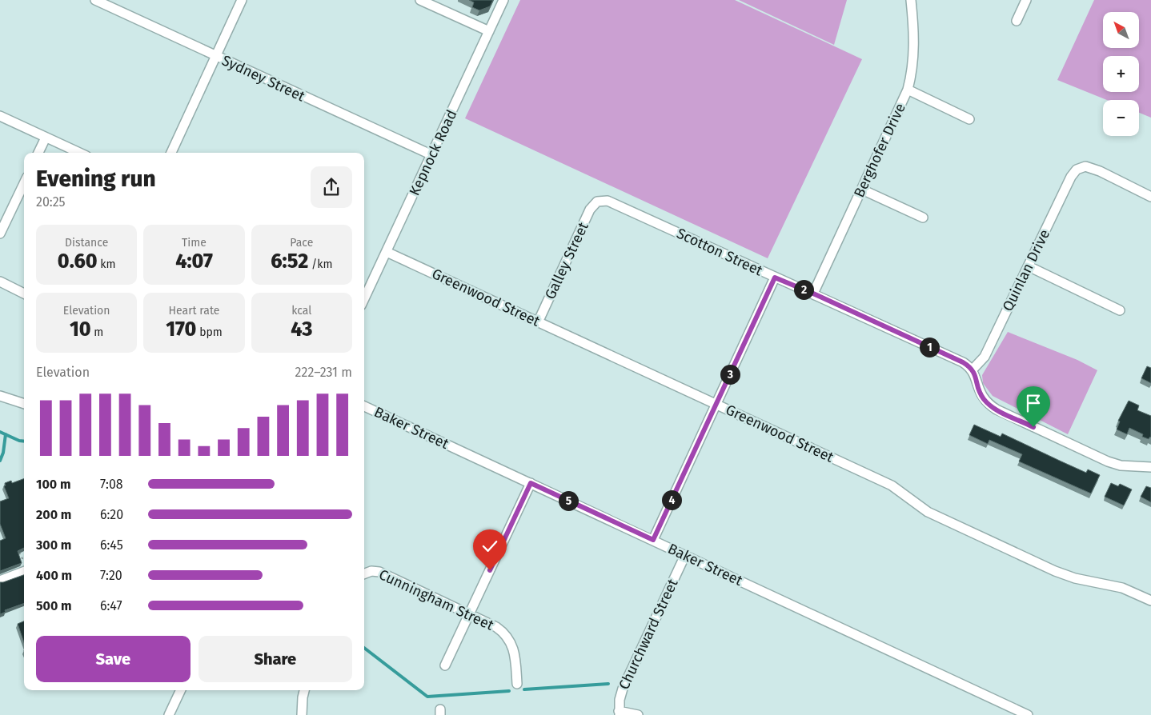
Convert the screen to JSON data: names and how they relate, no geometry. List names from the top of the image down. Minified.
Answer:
{"streets":{"street":["Sydney Street","Berghofer Drive","Kepnock Road","Scotton Street","Galley Street","Quinlan Drive","Greenwood Street","Baker Street","Cunningham Street","Churchward Street"]},"crossings":[["Sydney Street","Kepnock Road"],["Berghofer Drive","Scotton Street"],["Kepnock Road","Greenwood Street"],["Scotton Street","Galley Street"],["Scotton Street","Quinlan Drive"],["Galley Street","Greenwood Street"],["Baker Street","Churchward Street"]],"north":"top left","page":{"map_buttons":["+","−"],"heading":["Evening run","20:25"],"stats":[["Distance","0.60 km"],["Time","4:07"],["Pace","6:52 /km"],["Elevation","10 m"],["Heart rate","170 bpm"],["kcal","43"]],"pins":["2","1","3","4","5"],"chart":["Elevation","222–231 m"],"list":[{"name":"100 m","note":"7:08"},{"name":"200 m","note":"6:20"},{"name":"300 m","note":"6:45"},{"name":"400 m","note":"7:20"},{"name":"500 m","note":"6:47"}],"buttons":["Save","Share"]}}
